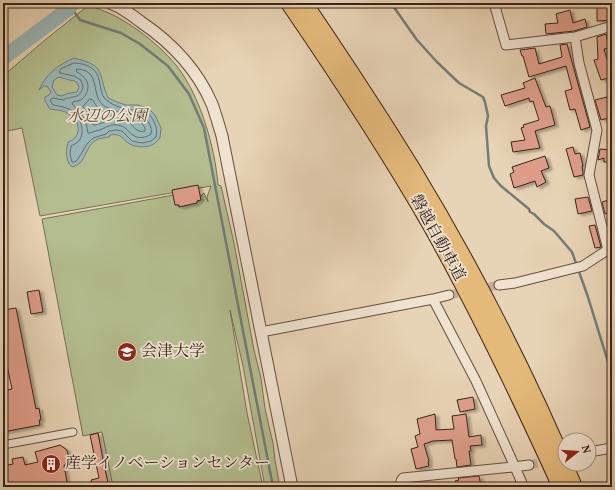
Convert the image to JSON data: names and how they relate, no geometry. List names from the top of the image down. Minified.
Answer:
{"streets":{"highway":["磐越自動車道"]},"parks":["水辺の公園"],"places":{"school or university":["会津大学"],"building":["産学イノベーションセンター"]},"north":"right"}
